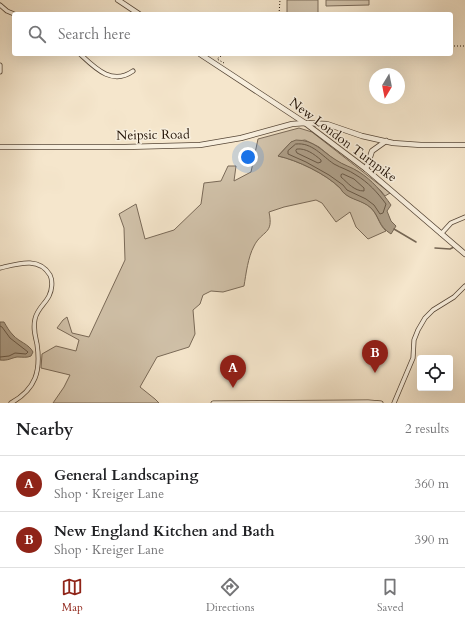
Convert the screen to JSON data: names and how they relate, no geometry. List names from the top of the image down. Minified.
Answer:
{"streets":{"street":["Neipsic Road","New London Turnpike"]},"crossings":[["Neipsic Road","New London Turnpike"]],"north":"bottom","page":{"search":"Search here","pins":["B","A"],"heading":["Nearby","2 results"],"list":[{"mark":"A","name":"General Landscaping","note":"Shop · Kreiger Lane","value":"360 m"},{"mark":"B","name":"New England Kitchen and Bath","note":"Shop · Kreiger Lane","value":"390 m"}],"nav":["Map","Directions","Saved"]}}
